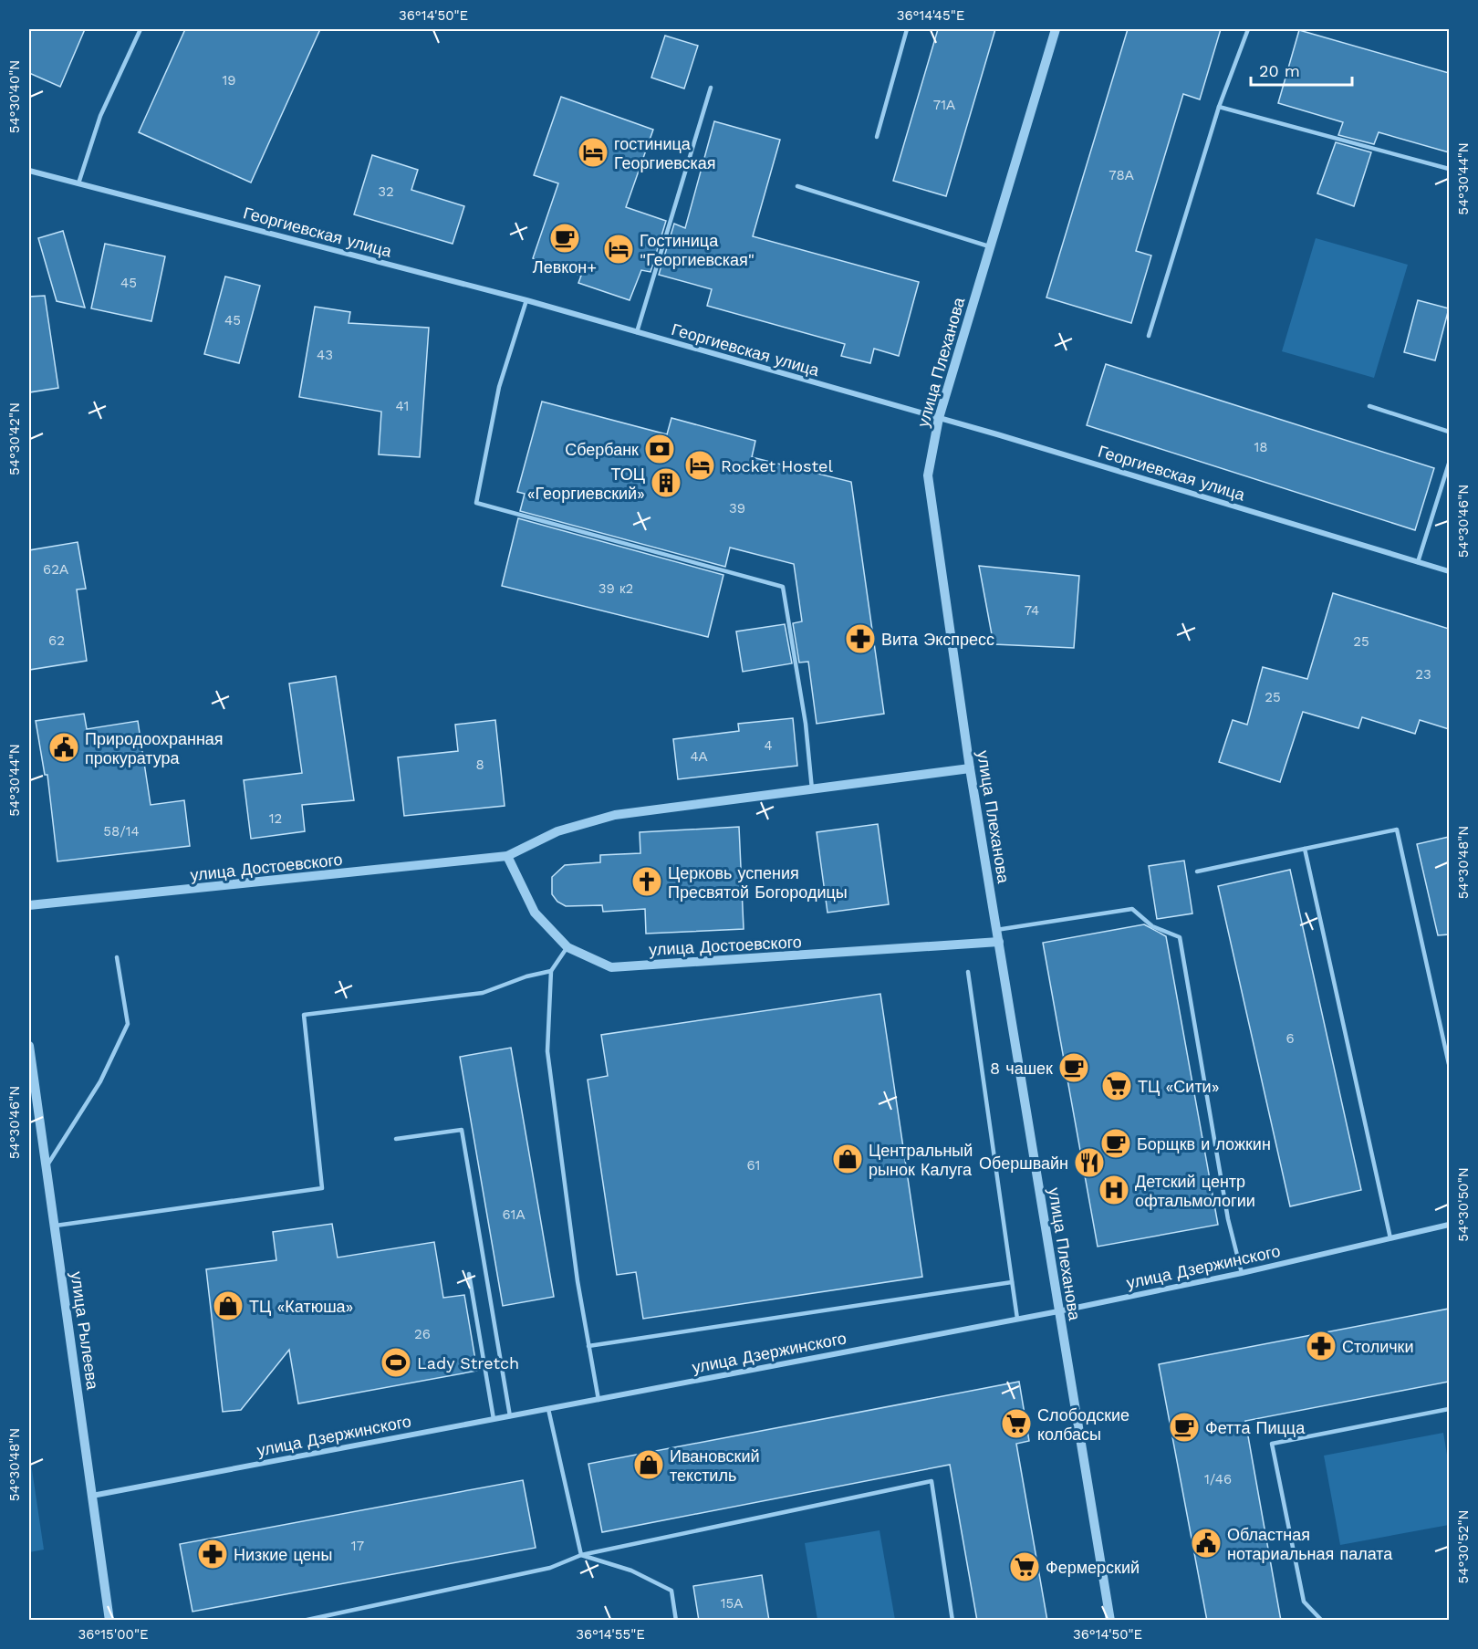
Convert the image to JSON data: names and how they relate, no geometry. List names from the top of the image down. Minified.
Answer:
{"streets":{"street":["Георгиевская улица","улица Плеханова","улица Достоевского","улица Дзержинского","улица Рылеева"]},"crossings":[["Георгиевская улица","улица Плеханова"],["улица Плеханова","улица Достоевского"],["улица Плеханова","улица Дзержинского"],["улица Дзержинского","улица Рылеева"]],"places":{"hotel":["гостиница Георгиевская","Гостиница \"Георгиевская\"","Rocket Hostel"],"cafe":["Левкон+","8 чашек","Борщкв и ложкин","Фетта Пицца"],"bank":["Сбербанк"],"building":["ТОЦ «Георгиевский»"],"pharmacy":["Вита Экспресс","Столички","Низкие цены"],"public building":["Природоохранная прокуратура","Областная нотариальная палата"],"church":["Церковь успения Пресвятой Богородицы"],"supermarket":["ТЦ «Сити»","Слободские колбасы","Фермерский"],"shop":["Центральный рынок Калуга","ТЦ «Катюша»","Ивановский текстиль"],"restaurant":["Обершвайн"],"hospital":["Детский центр офтальмологии"],"sports":["Lady Stretch"]},"house_numbers":["19","71А","78А","32","45","45","43","41","18","39","62А","39 к2","74","62","25","23","25","4","4А","8","12","58/14","6","61","61А","26","1/46","17","15А"],"scale_bar":"20 m","coordinates":["36°14'50\"E","36°14'45\"E","54°30'40\"N","54°30'44\"N","54°30'42\"N","54°30'46\"N","54°30'48\"N","54°30'50\"N","54°30'52\"N","36°15'00\"E","36°14'55\"E"]}
